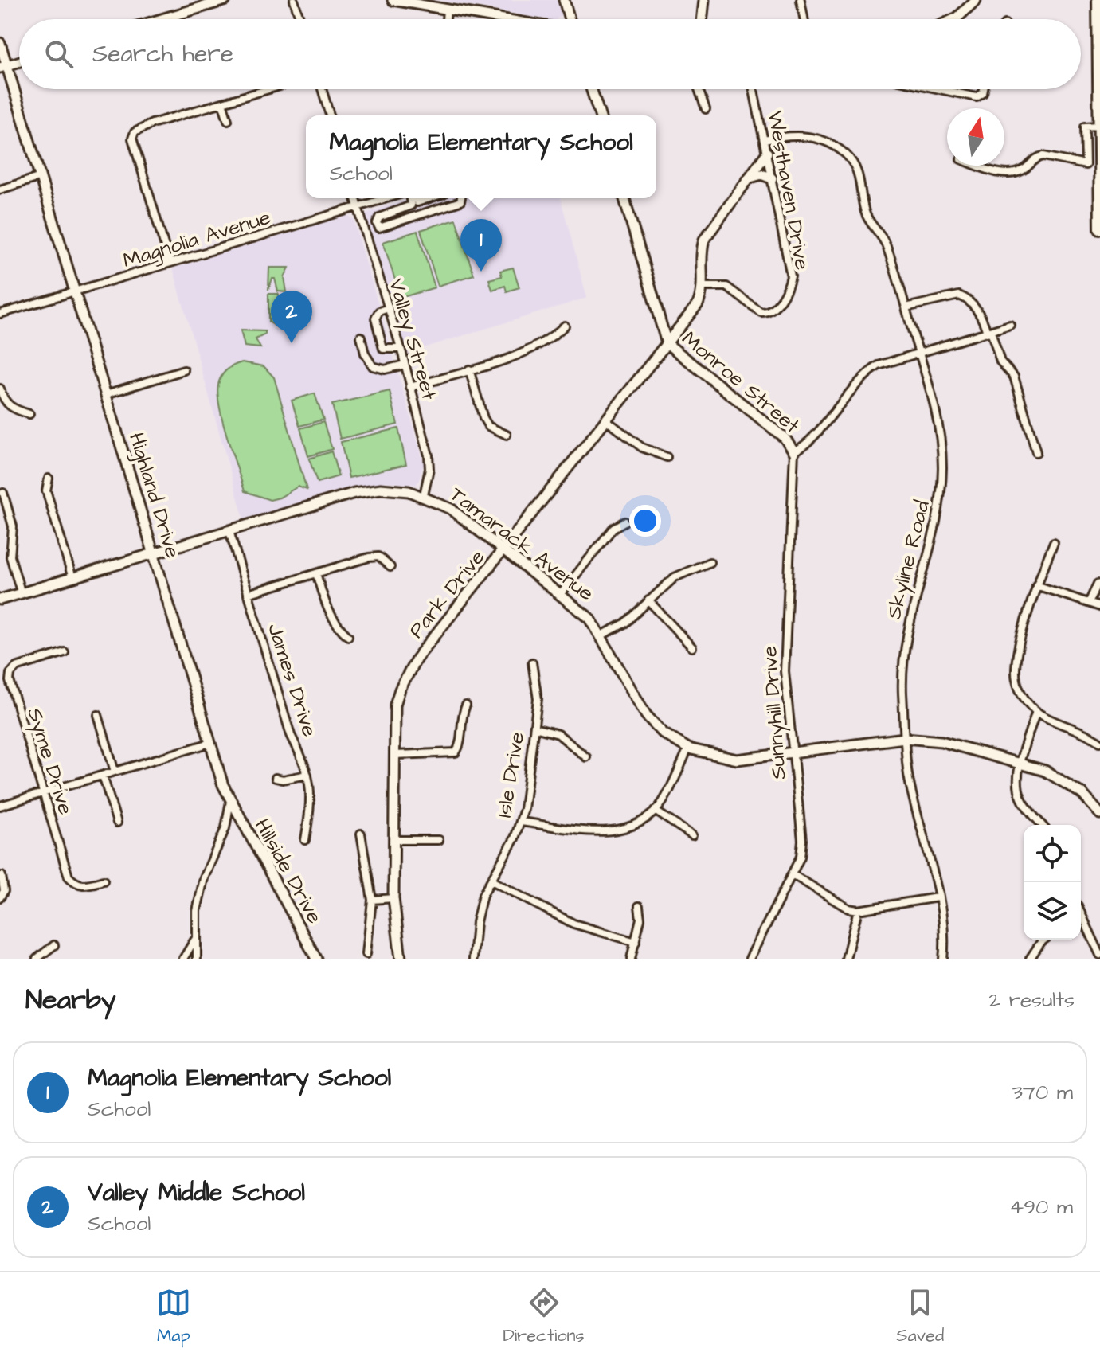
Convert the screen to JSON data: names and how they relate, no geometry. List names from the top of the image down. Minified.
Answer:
{"streets":{"main road":["Monroe Street","Highland Drive","Tamarack Avenue","Park Drive","Hillside Drive"],"street":["Westhaven Drive","Magnolia Avenue","Valley Street","Skyline Road","James Drive","Sunnyhill Drive","Syme Drive","Isle Drive"]},"crossings":[["Westhaven Drive","Skyline Road"],["Westhaven Drive","Park Drive"],["Magnolia Avenue","Valley Street"],["Magnolia Avenue","Highland Drive"],["Valley Street","Tamarack Avenue"],["Monroe Street","Park Drive"],["Monroe Street","Sunnyhill Drive"],["Highland Drive","Tamarack Avenue"],["Highland Drive","Hillside Drive"],["Tamarack Avenue","Skyline Road"],["Tamarack Avenue","Park Drive"],["Tamarack Avenue","James Drive"],["Tamarack Avenue","Sunnyhill Drive"]],"north":"top","page":{"search":"Search here","popup":["Magnolia Elementary School","School"],"pins":["1","2"],"heading":["Nearby","2 results"],"list":[{"mark":"1","name":"Magnolia Elementary School","note":"School","value":"370 m"},{"mark":"2","name":"Valley Middle School","note":"School","value":"490 m"}],"nav":["Map","Directions","Saved"]}}
